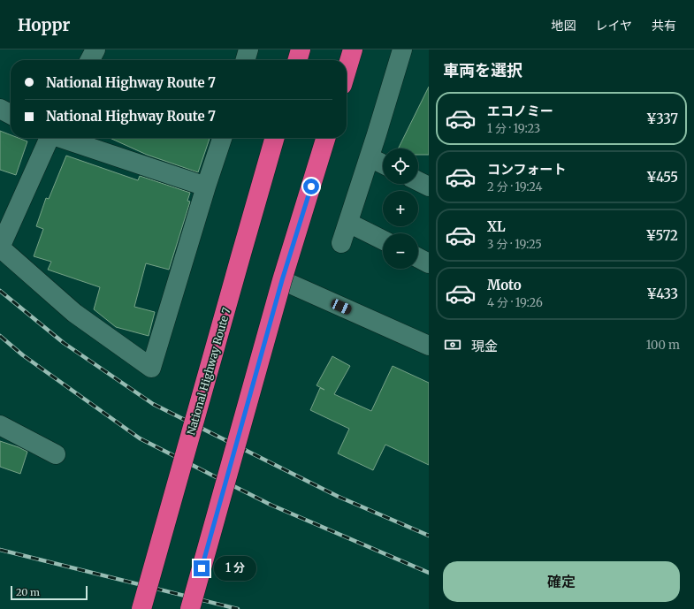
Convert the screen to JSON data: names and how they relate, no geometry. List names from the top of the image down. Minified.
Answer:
{"streets":{"highway":["National Highway Route 7"]},"scale_bar":"20 m","page":{"header":"Hoppr","nav":["地図","レイヤ","共有"],"heading":"車両を選択","banner":["National Highway Route 7","National Highway Route 7"],"list":[{"name":"エコノミー","note":"1 分 · 19:23","value":"¥337"},{"name":"コンフォート","note":"2 分 · 19:24","value":"¥455"},{"name":"XL","note":"3 分 · 19:25","value":"¥572"},{"name":"Moto","note":"4 分 · 19:26","value":"¥433"}],"map_buttons":["+","−"],"pay":["現金","100 m"],"buttons":"確定","bubble":"1 分","scale":"20 m"}}
